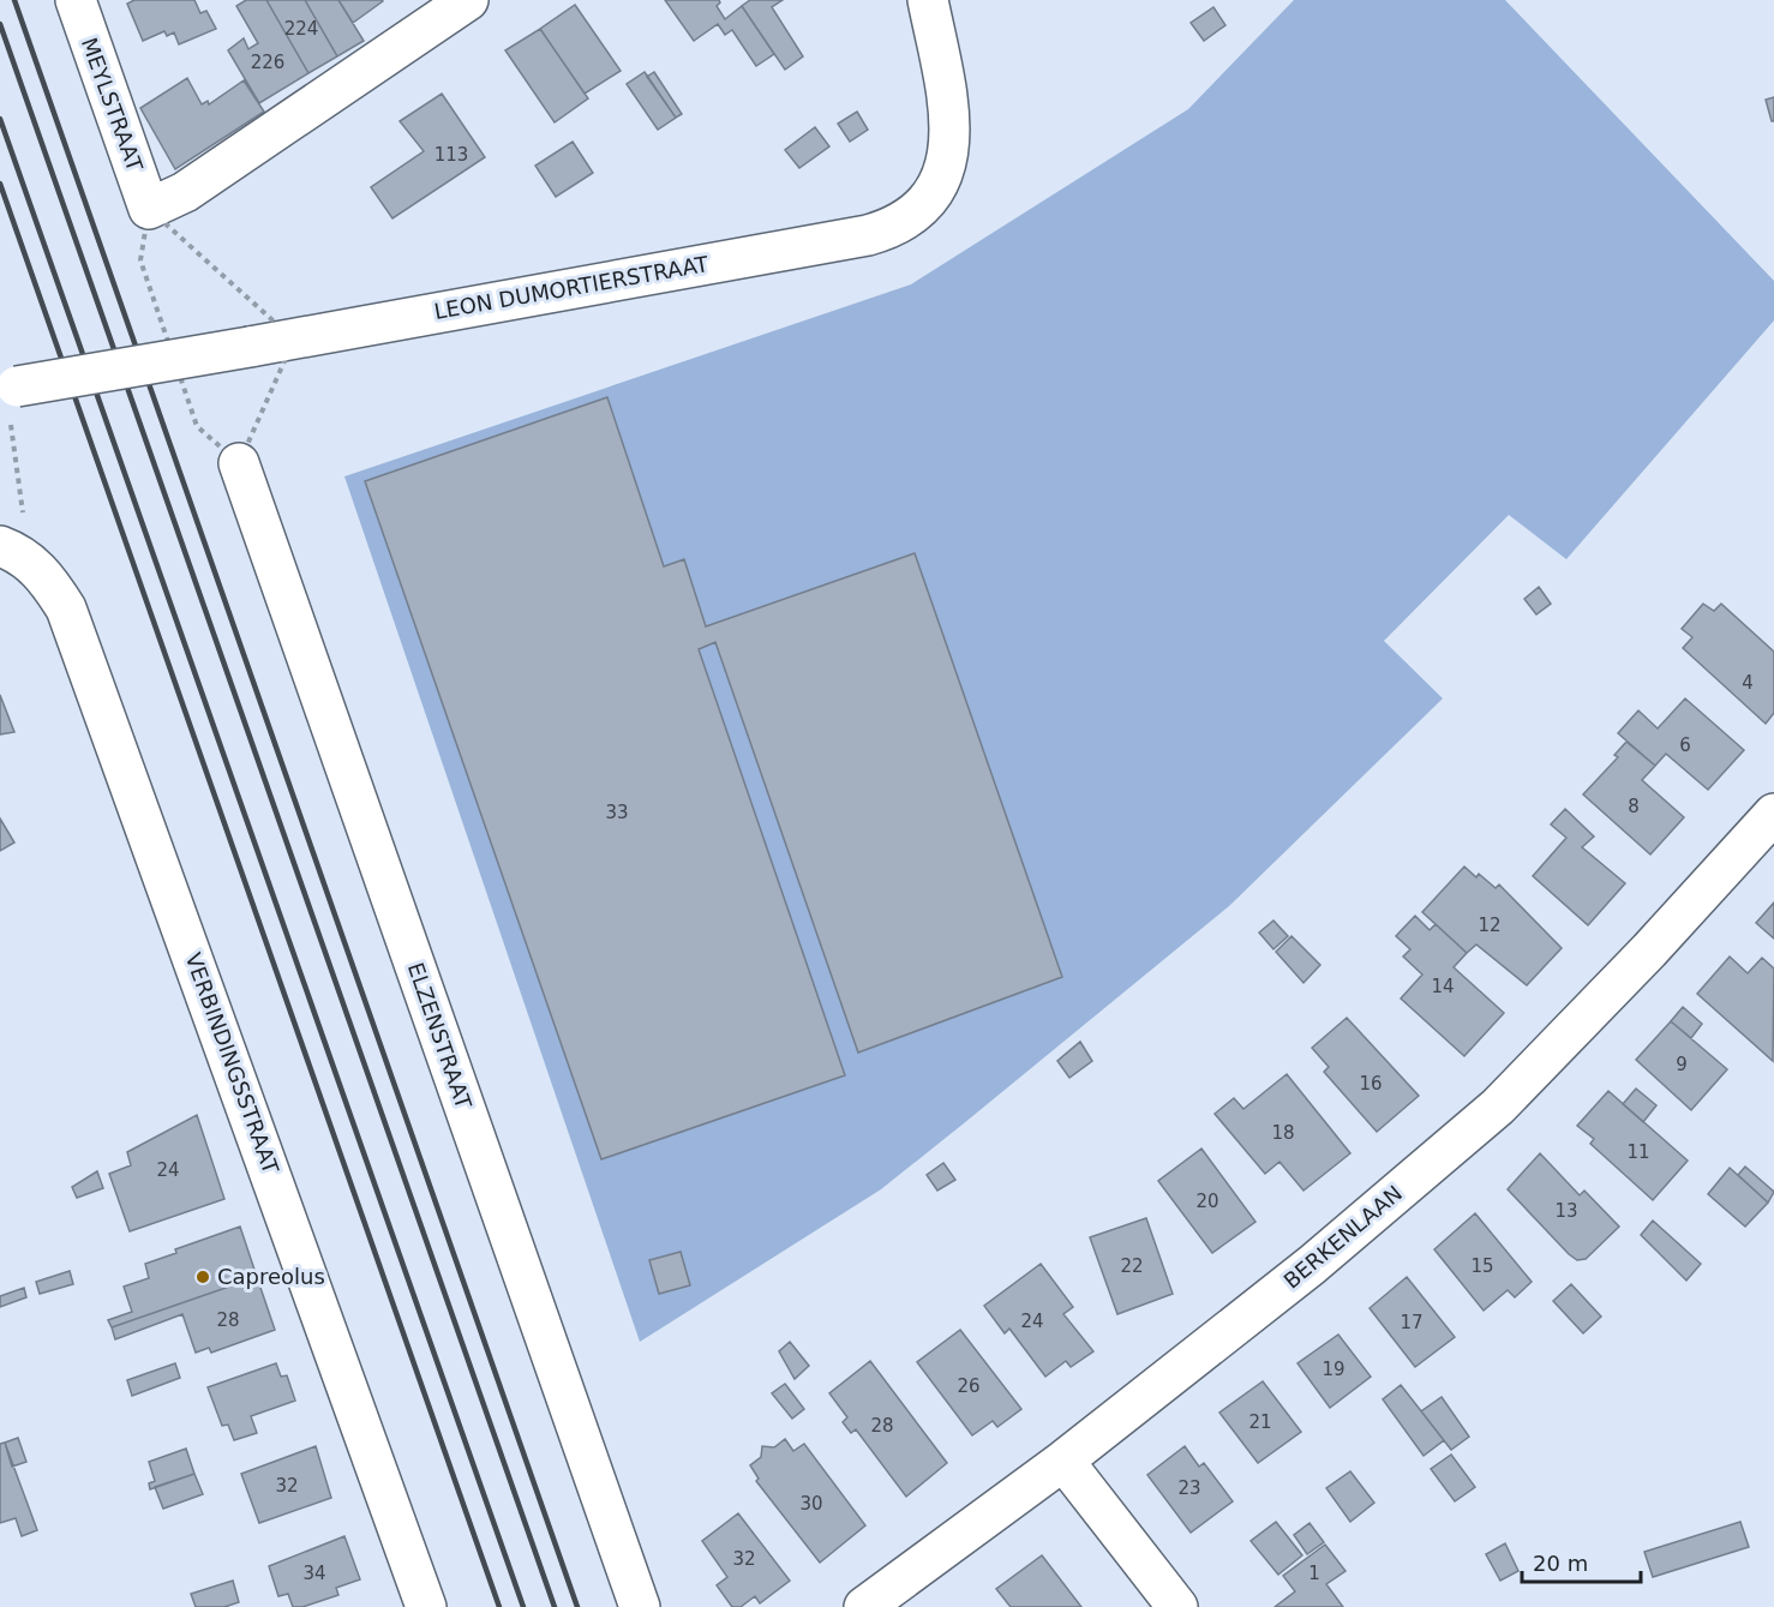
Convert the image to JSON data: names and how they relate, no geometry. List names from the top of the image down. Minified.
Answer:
{"streets":{"street":["MEYLSTRAAT","LEON DUMORTIERSTRAAT","ELZENSTRAAT","VERBINDINGSSTRAAT","BERKENLAAN"]},"places":["Capreolus"],"house_numbers":["224","226","113","4","6","8","33","12","14","9","16","18","11","24","20","13","22","15","28","24","17","19","26","21","28","32","23","30","32","34","1"],"scale_bar":"20 m"}
